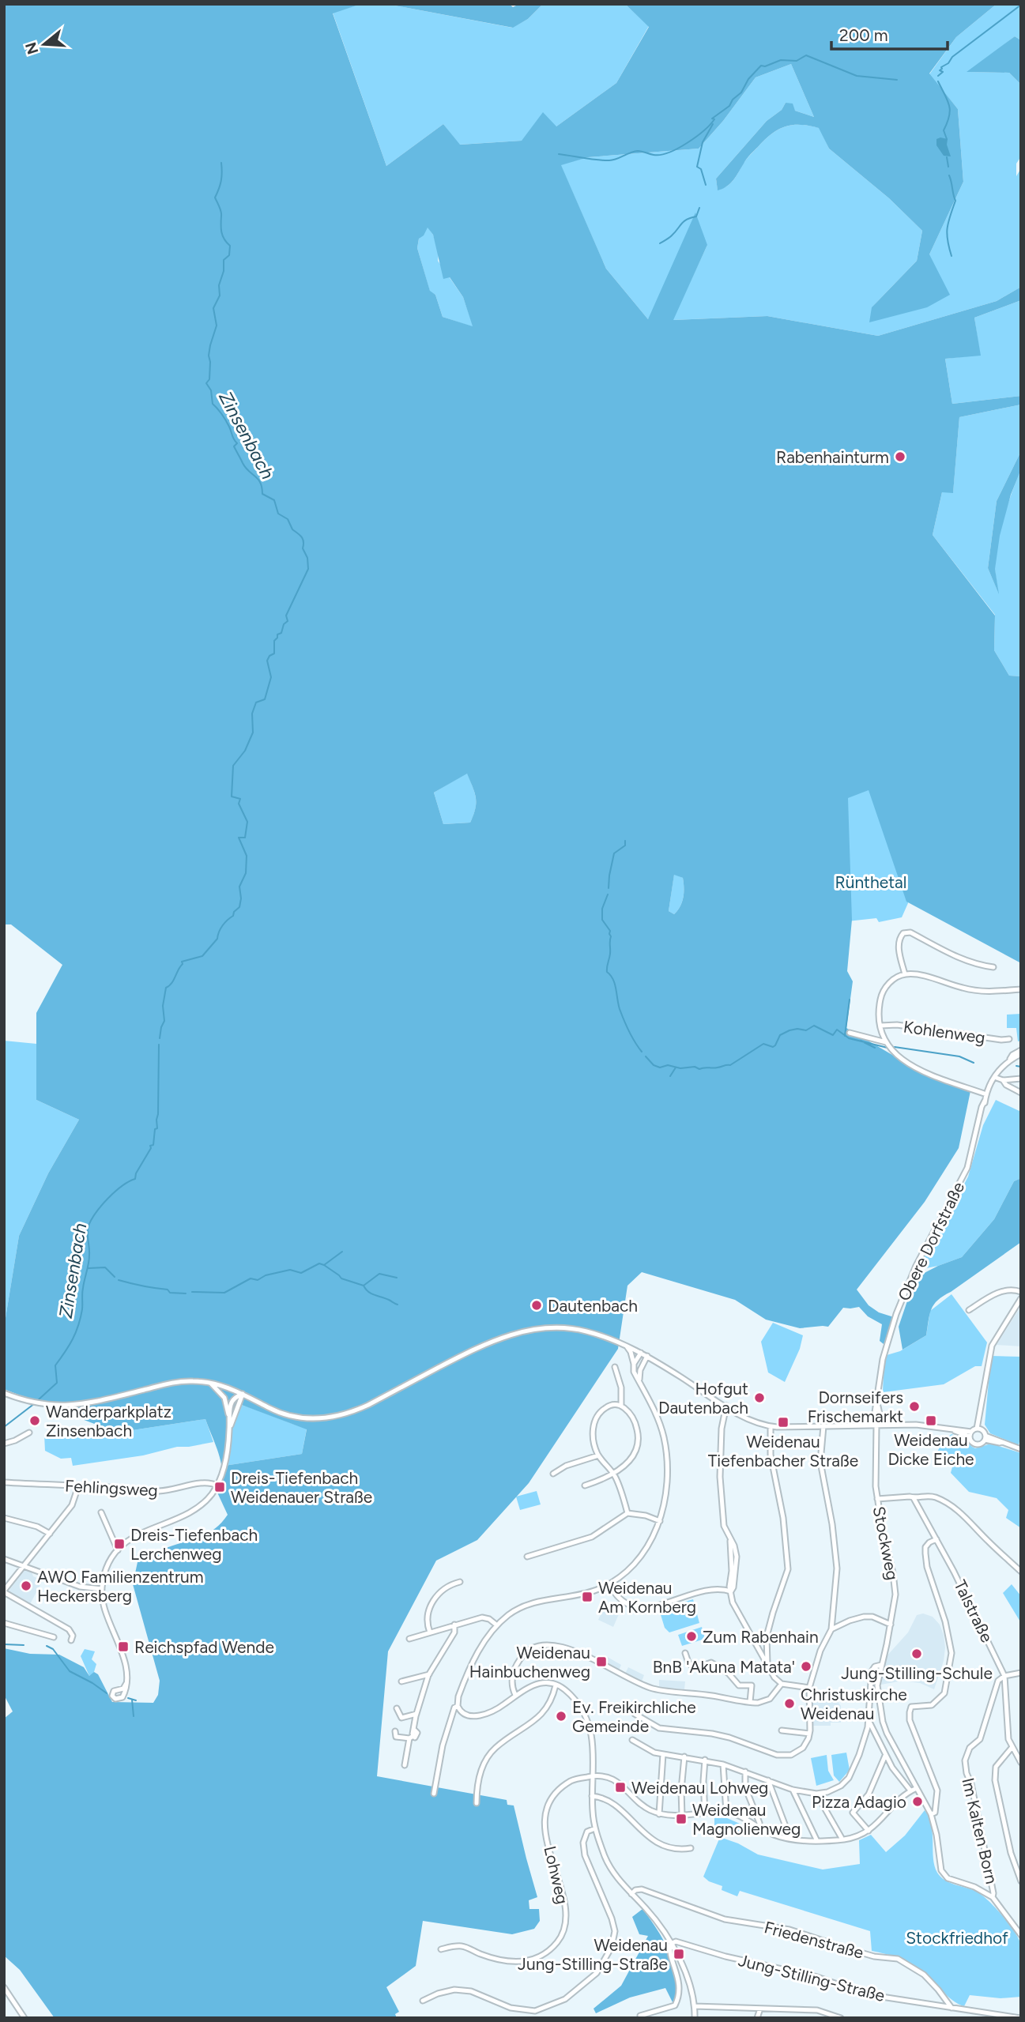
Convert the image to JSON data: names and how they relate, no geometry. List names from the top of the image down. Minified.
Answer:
{"streets":{"street":["Kohlenweg","Obere Dorfstraße","Fehlingsweg","Stockweg","Talstraße","Im Kalten Born","Lohweg","Friedenstraße","Jung-Stilling-Straße"]},"crossings":[["Obere Dorfstraße","Stockweg"],["Stockweg","Im Kalten Born"],["Talstraße","Im Kalten Born"],["Friedenstraße","Jung-Stilling-Straße"]],"water":["Zinsenbach"],"parks":["Rünthetal","Stockfriedhof"],"places":{"other":["Rabenhainturm","Dautenbach","Hofgut Dautenbach","Dornseifers Frischemarkt","Wanderparkplatz Zinsenbach","AWO Familienzentrum Heckersberg","Zum Rabenhain","Jung-Stilling-Schule","BnB 'Akuna Matata'","Christuskirche Weidenau","Ev. Freikirchliche Gemeinde","Pizza Adagio"],"transit":["Weidenau Dicke Eiche","Weidenau Tiefenbacher Straße","Dreis-Tiefenbach Weidenauer Straße","Dreis-Tiefenbach Lerchenweg","Weidenau Am Kornberg","Reichspfad Wende","Weidenau Hainbuchenweg","Weidenau Lohweg","Weidenau Magnolienweg","Weidenau Jung-Stilling-Straße"]},"scale_bar":"200 m","north":"left"}
